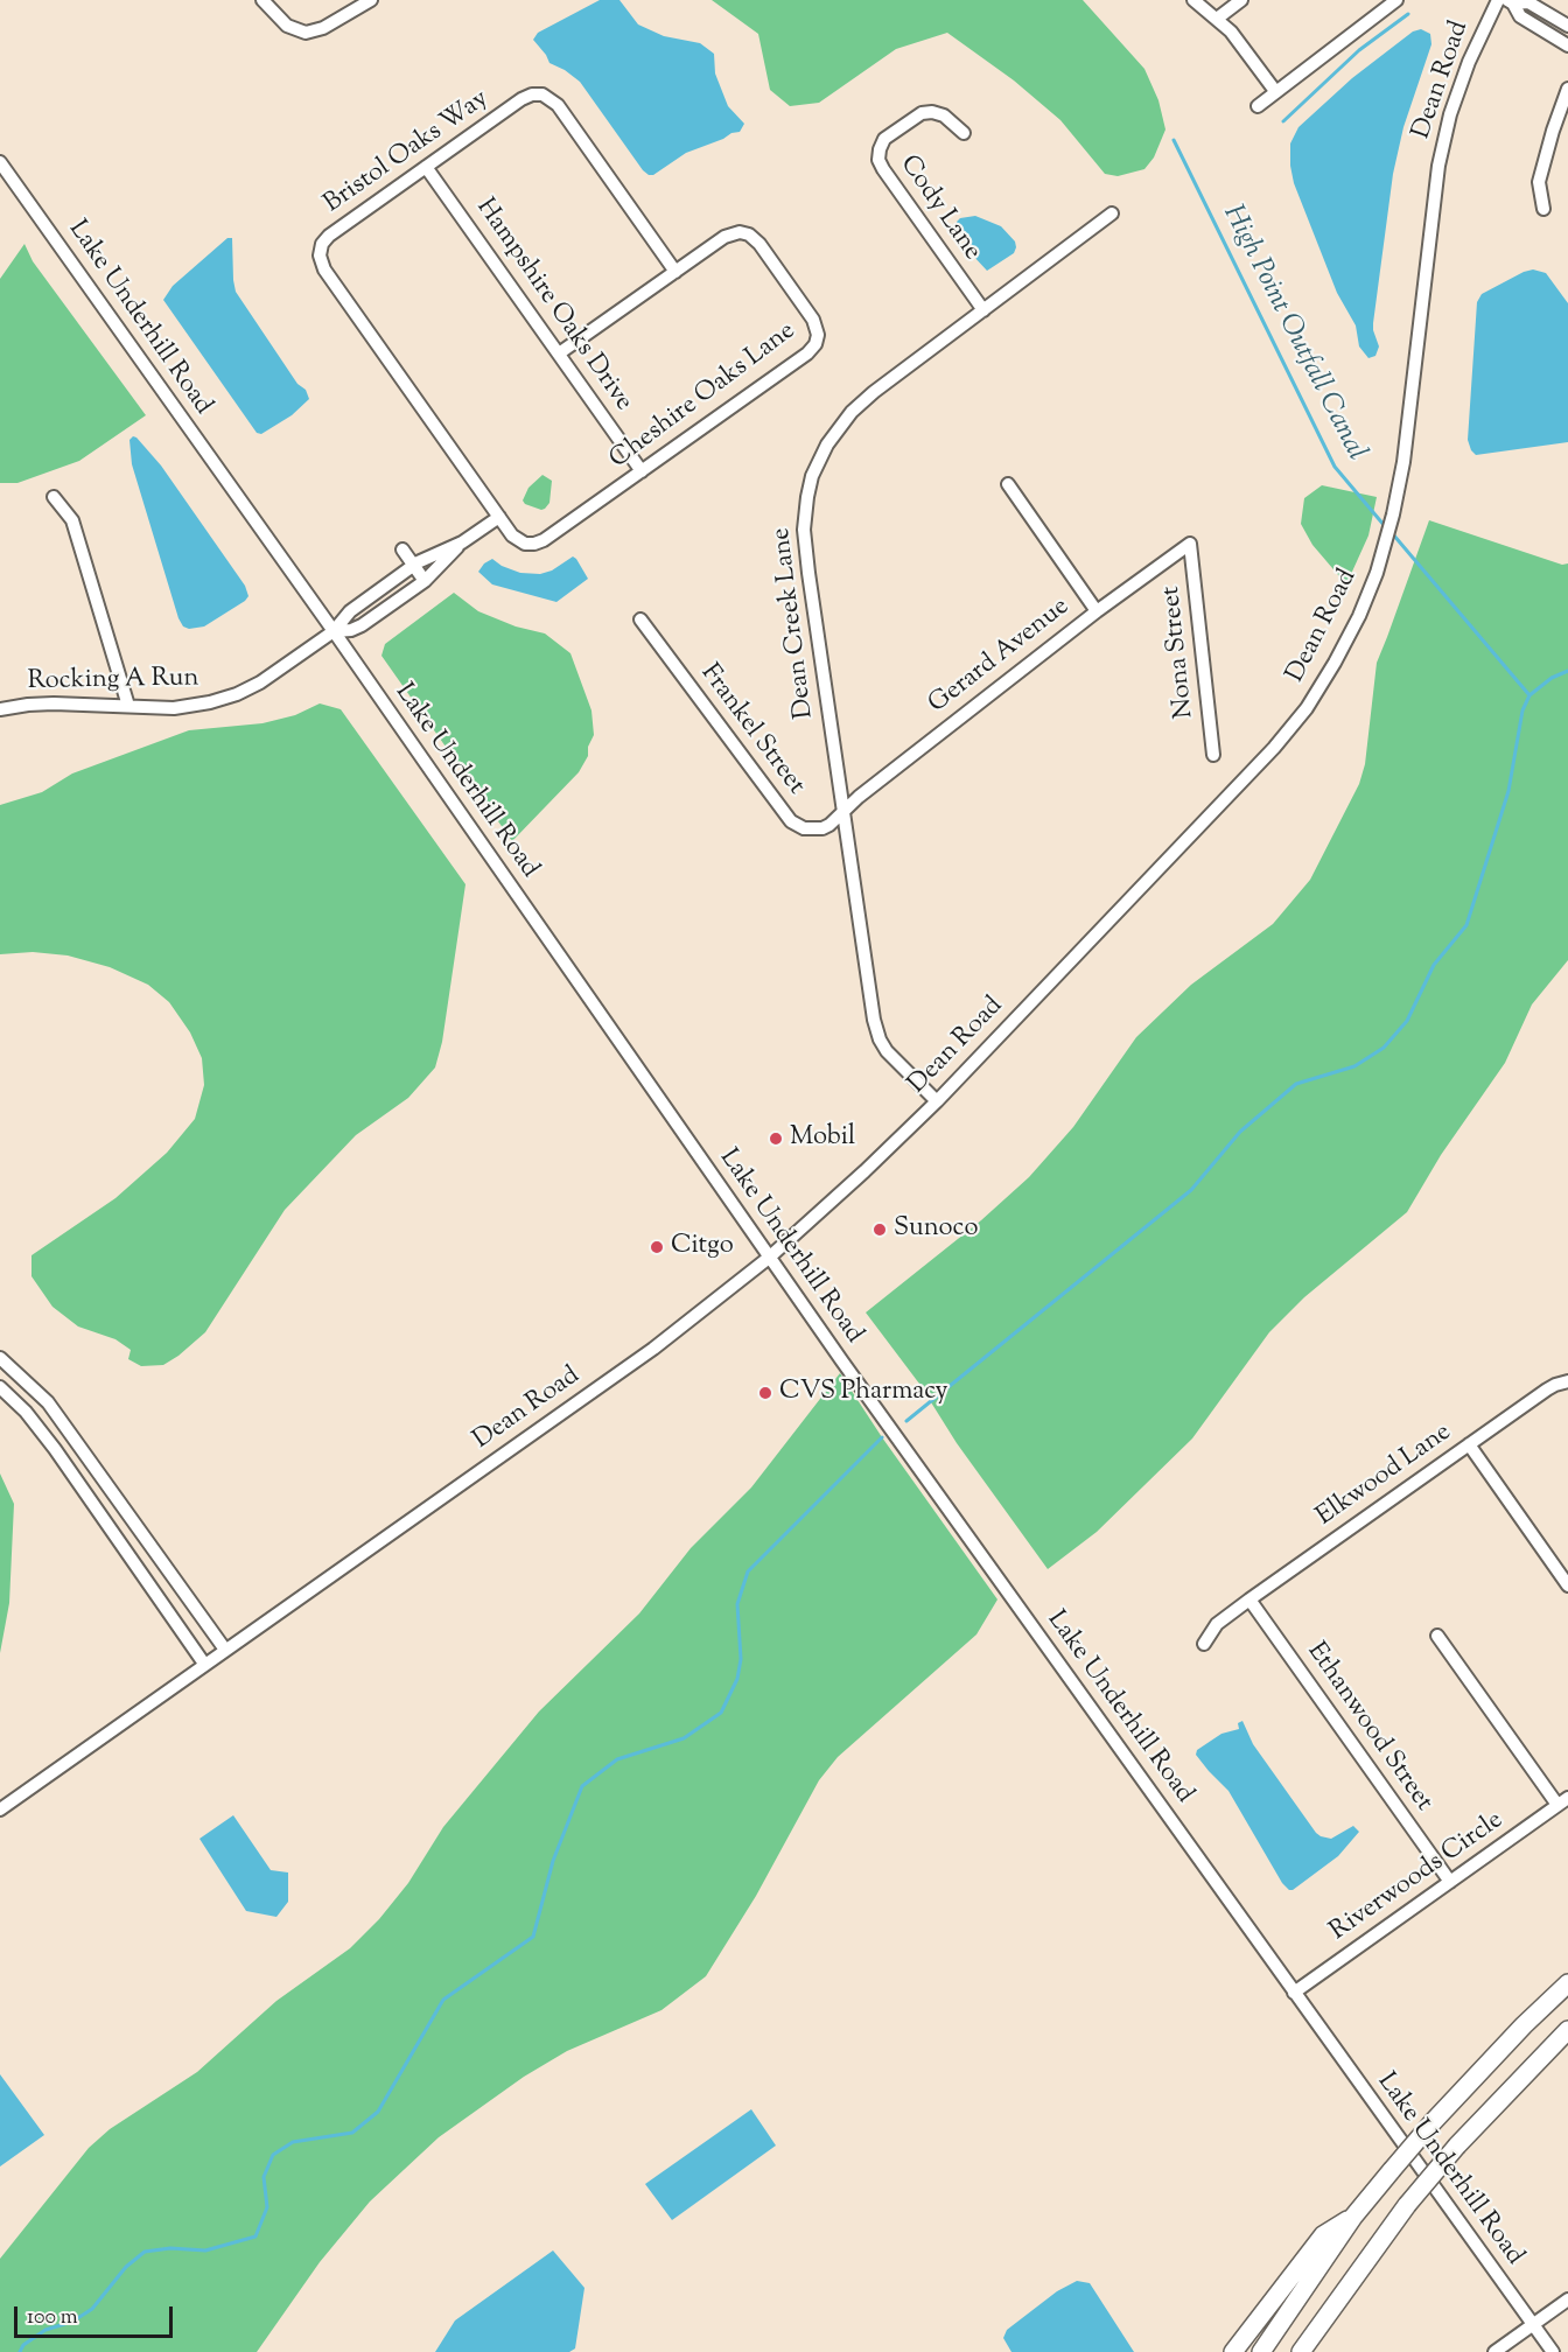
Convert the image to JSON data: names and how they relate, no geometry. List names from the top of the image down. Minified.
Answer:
{"streets":{"street":["Dean Road","Bristol Oaks Way","Cody Lane","Hampshire Oaks Drive","Lake Underhill Road","Cheshire Oaks Lane","Dean Creek Lane","Nona Street","Gerard Avenue","Rocking A Run","Frankel Street","Elkwood Lane","Ethanwood Street","Riverwoods Circle"]},"crossings":[["Dean Road","Lake Underhill Road"],["Dean Road","Dean Creek Lane"],["Bristol Oaks Way","Hampshire Oaks Drive"],["Bristol Oaks Way","Cheshire Oaks Lane"],["Bristol Oaks Way","Rocking A Run"],["Cody Lane","Dean Creek Lane"],["Hampshire Oaks Drive","Cheshire Oaks Lane"],["Lake Underhill Road","Rocking A Run"],["Lake Underhill Road","Riverwoods Circle"],["Cheshire Oaks Lane","Rocking A Run"],["Dean Creek Lane","Gerard Avenue"],["Dean Creek Lane","Frankel Street"],["Nona Street","Gerard Avenue"],["Gerard Avenue","Frankel Street"],["Elkwood Lane","Ethanwood Street"],["Ethanwood Street","Riverwoods Circle"]],"water":["High Point Outfall Canal"],"places":["Mobil","Sunoco","Citgo","CVS Pharmacy"],"scale_bar":"100 m"}
